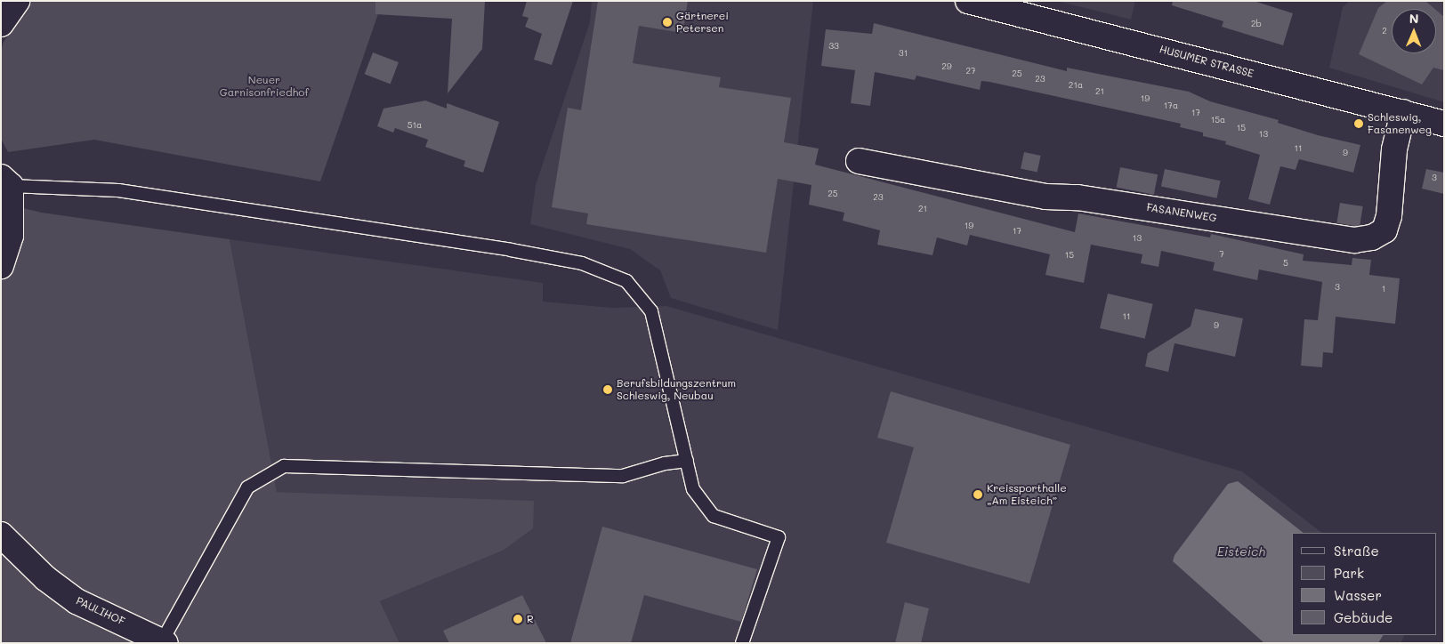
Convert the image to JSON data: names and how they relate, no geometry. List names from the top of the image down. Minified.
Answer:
{"streets":{"street":["HUSUMER STRASSE","FASANENWEG","PAULIHOF"]},"crossings":[["HUSUMER STRASSE","FASANENWEG"]],"water":["Eisteich"],"parks":["Neuer Garnisonfriedhof"],"places":["Gärtnerei Petersen","Schleswig, Fasanenweg","Berufsbildungszentrum Schleswig, Neubau","Kreissporthalle „Am Eisteich“","R"],"house_numbers":["2b","2","33","31","29","27","25","23","21a","21","19","17a","17","15a","51a","15","13","11","9","3","25","23","21","19","17","13","7","15","5","3","1","11","9"],"legend":["Straße","Park","Wasser","Gebäude"],"north":"top"}
